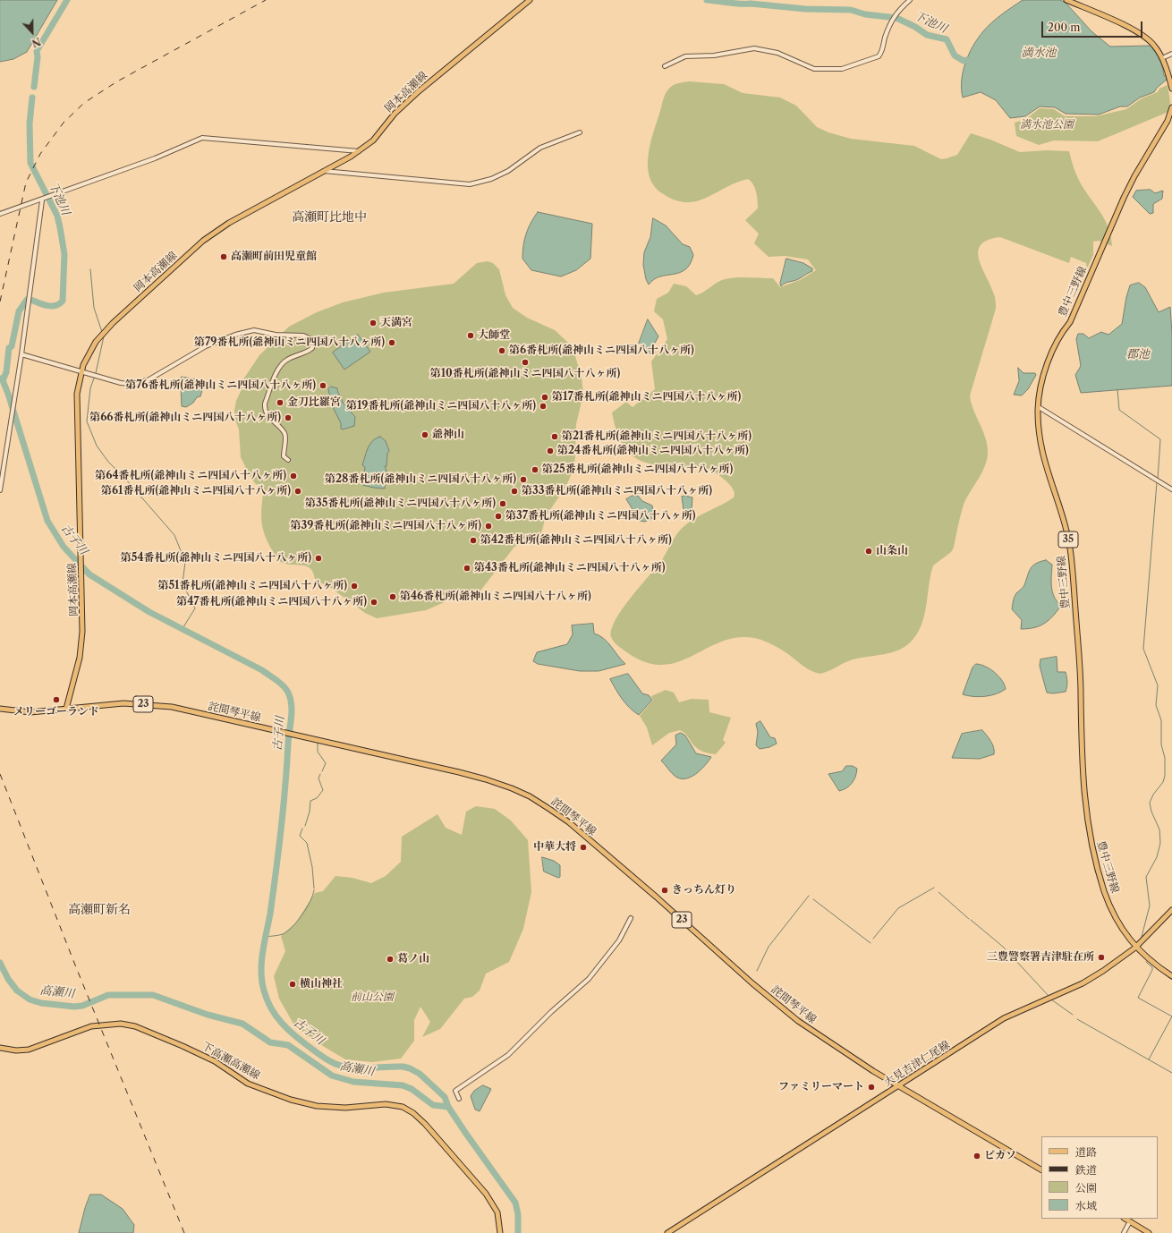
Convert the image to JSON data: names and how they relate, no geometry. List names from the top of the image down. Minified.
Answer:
{"streets":{"main road":["岡本高瀬線","豊中三野線","35","23","詫間琴平線","下高瀬高瀬線","大見吉津仁尾線"]},"crossings":[["岡本高瀬線","詫間琴平線"],["豊中三野線","大見吉津仁尾線"],["詫間琴平線","大見吉津仁尾線"]],"districts":["高瀬町比地中","高瀬町新名"],"water":["下池川","満水池","郡池","古子川","高瀬川"],"parks":["満水池公園","前山公園"],"places":["高瀬町前田児童館","天満宮","大師堂","第79番札所(爺神山ミニ四国八十八ヶ所)","第6番札所(爺神山ミニ四国八十八ヶ所)","第10番札所(爺神山ミニ四国八十八ヶ所)","第76番札所(爺神山ミニ四国八十八ヶ所)","第17番札所(爺神山ミニ四国八十八ヶ所)","金刀比羅宮","第19番札所(爺神山ミニ四国八十八ヶ所)","第66番札所(爺神山ミニ四国八十八ヶ所)","爺神山","第21番札所(爺神山ミニ四国八十八ヶ所)","第24番札所(爺神山ミニ四国八十八ヶ所)","第25番札所(爺神山ミニ四国八十八ヶ所)","第64番札所(爺神山ミニ四国八十八ヶ所)","第28番札所(爺神山ミニ四国八十八ヶ所)","第61番札所(爺神山ミニ四国八十八ヶ所)","第33番札所(爺神山ミニ四国八十八ヶ所)","第35番札所(爺神山ミニ四国八十八ヶ所)","第37番札所(爺神山ミニ四国八十八ヶ所)","第39番札所(爺神山ミニ四国八十八ヶ所)","第42番札所(爺神山ミニ四国八十八ヶ所)","山条山","第54番札所(爺神山ミニ四国八十八ヶ所)","第43番札所(爺神山ミニ四国八十八ヶ所)","第51番札所(爺神山ミニ四国八十八ヶ所)","第46番札所(爺神山ミニ四国八十八ヶ所)","第47番札所(爺神山ミニ四国八十八ヶ所)","メリーゴーランド","中華大将","きっちん灯り","三豊警察署吉津駐在所","葛ノ山","横山神社","ファミリーマート","ピカソ"],"legend":["道路","鉄道","公園","水域"],"scale_bar":"200 m","north":"bottom"}
